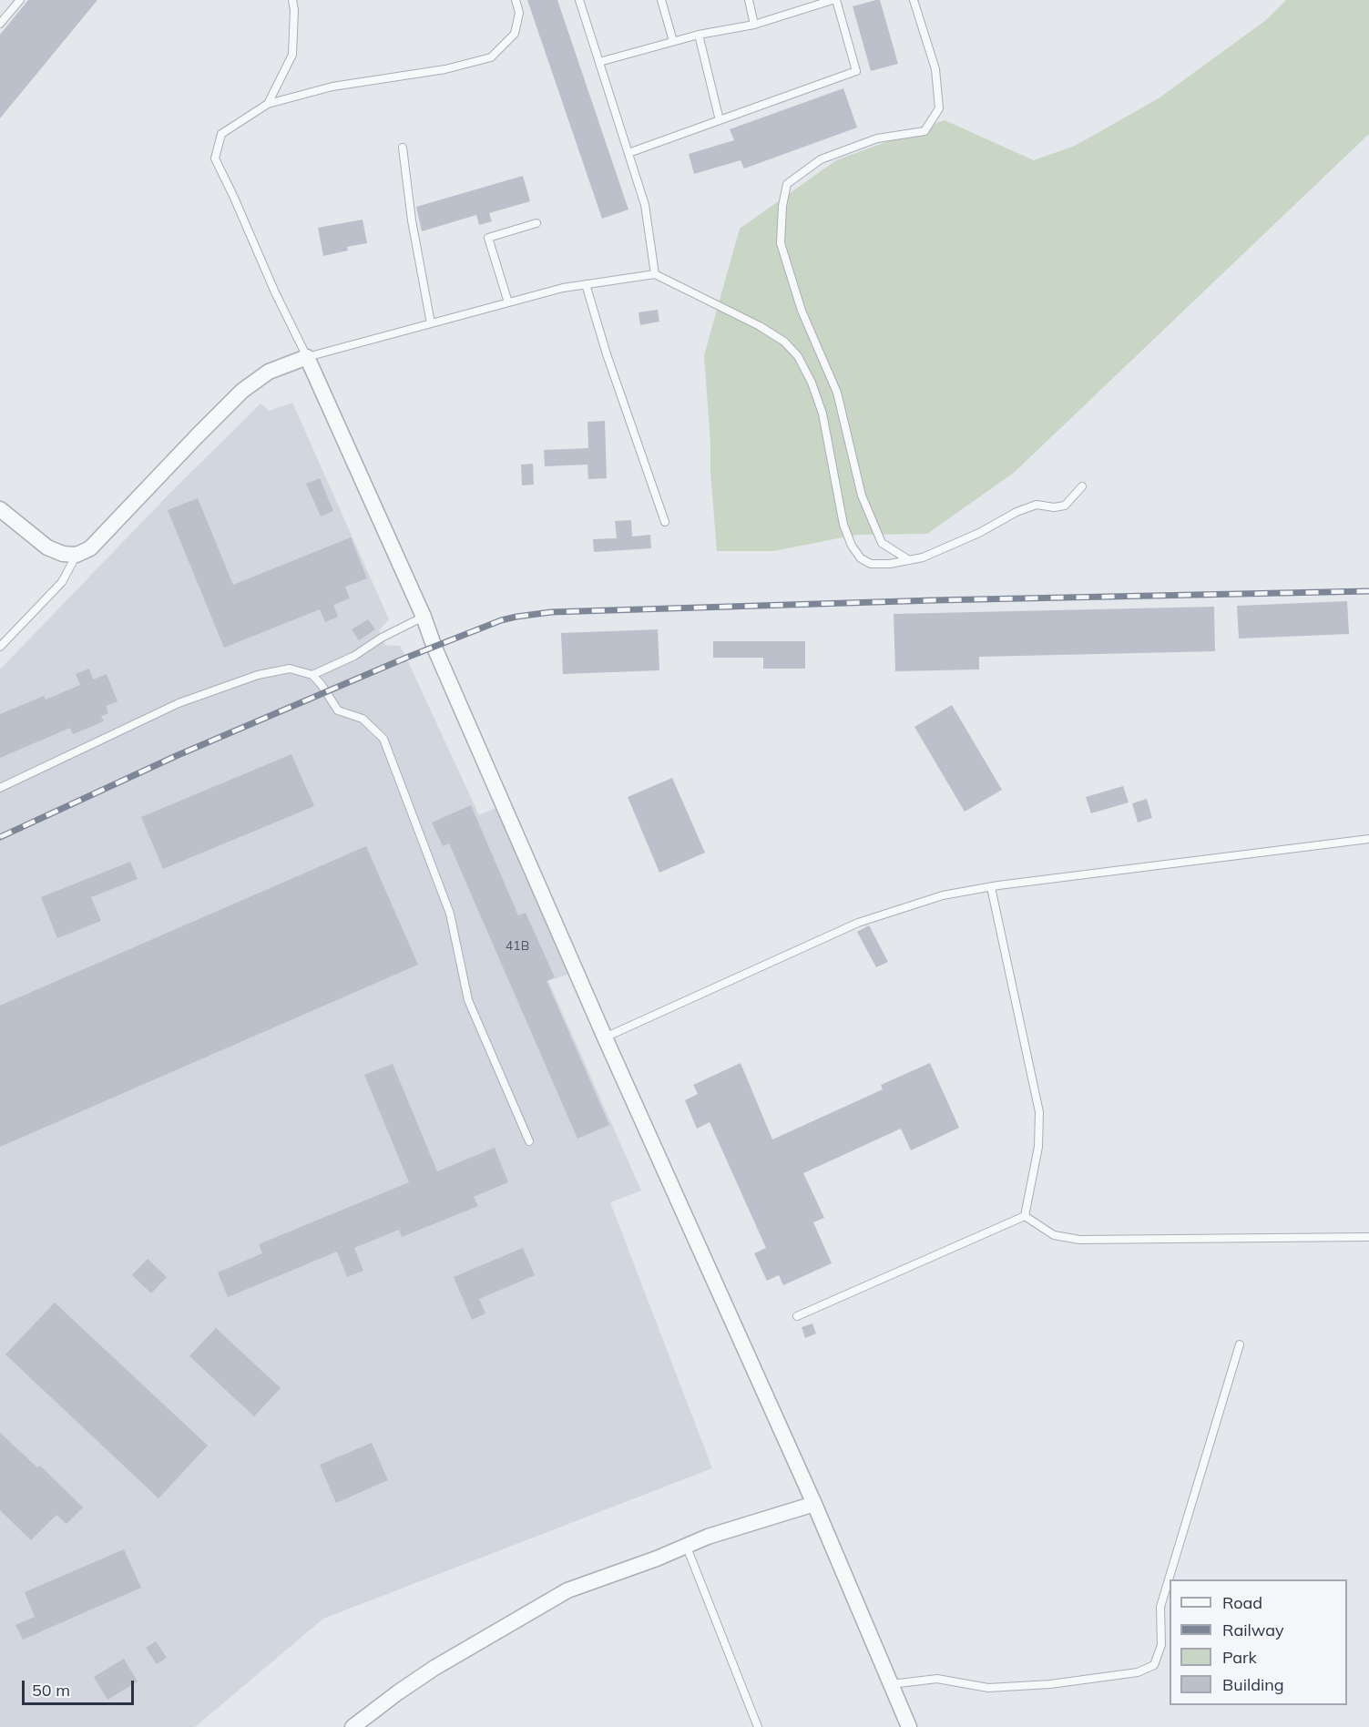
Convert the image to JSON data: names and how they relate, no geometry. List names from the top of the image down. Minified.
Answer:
{"house_numbers":["41В"],"legend":["Road","Railway","Park","Building"],"scale_bar":"50 m"}
